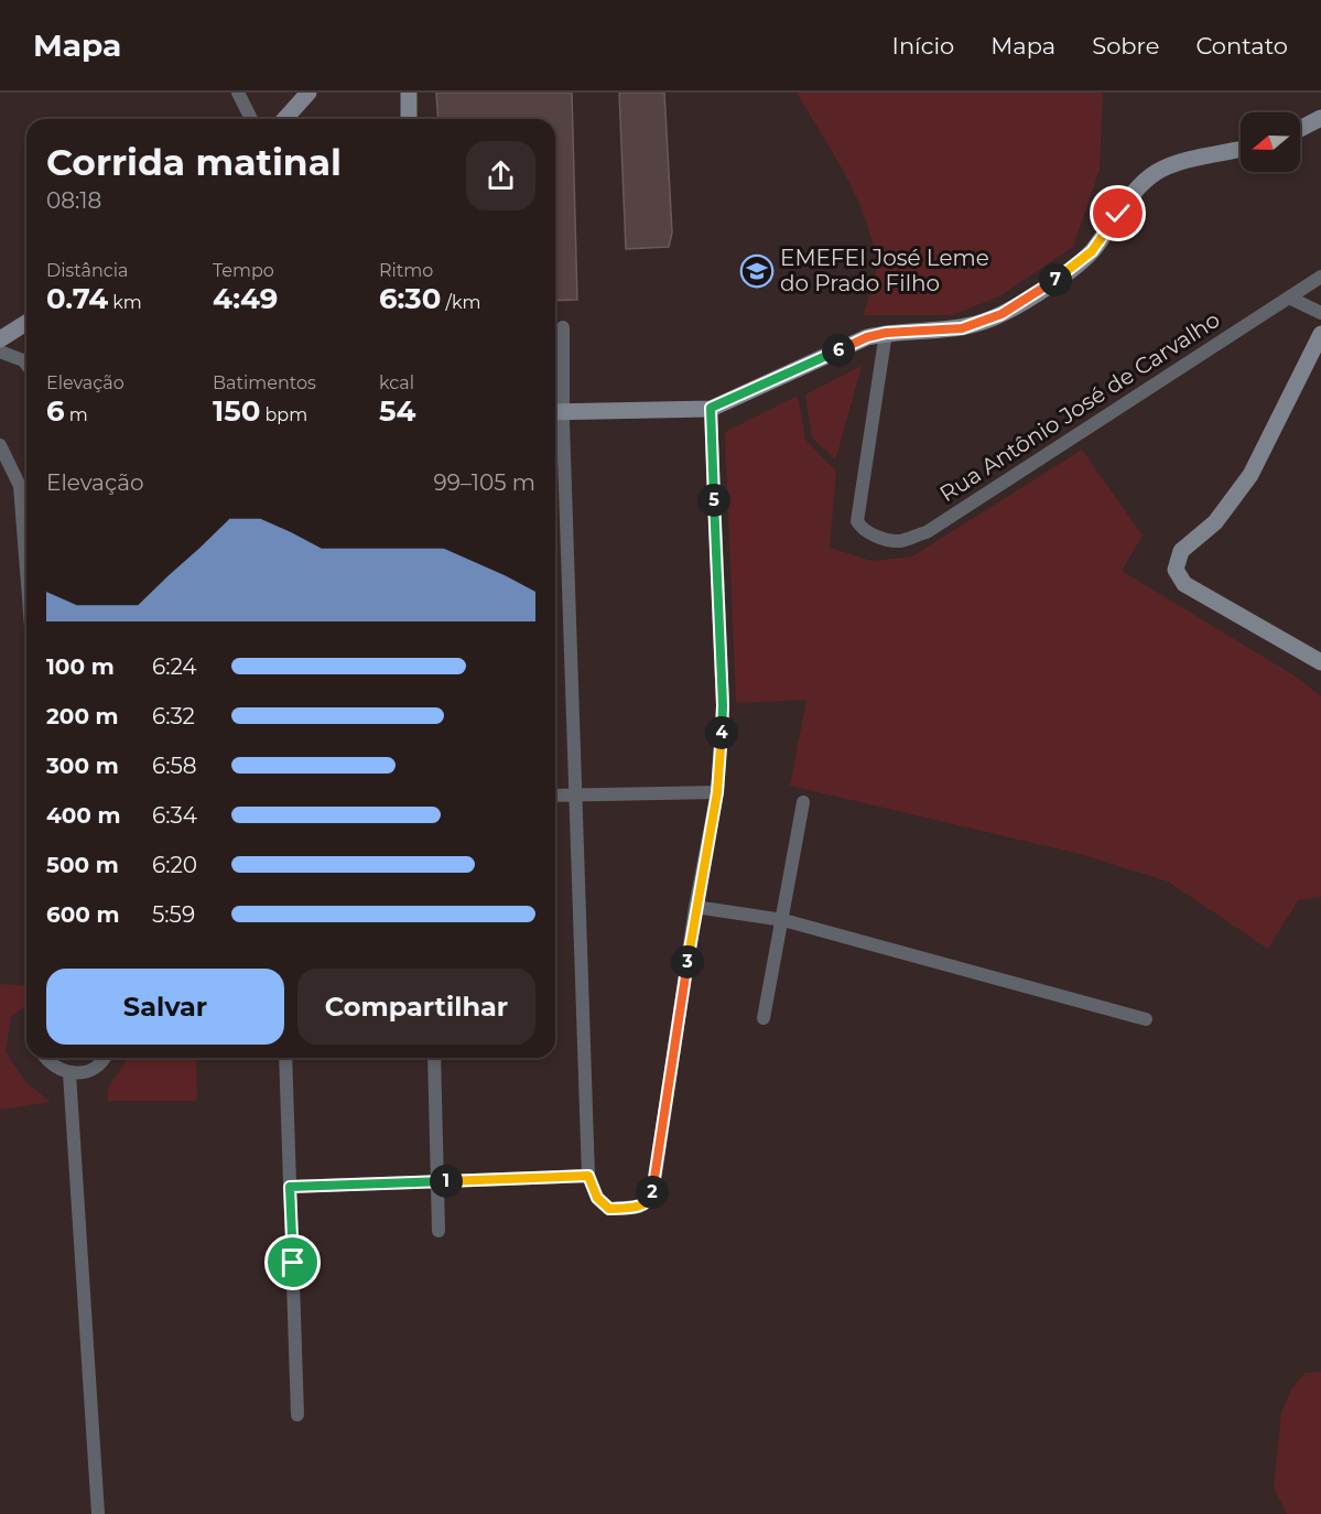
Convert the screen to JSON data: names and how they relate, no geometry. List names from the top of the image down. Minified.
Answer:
{"streets":{"street":["Rua Antônio José de Carvalho"]},"places":{"school or university":["EMEFEI José Leme do Prado Filho"]},"north":"left","page":{"header":"Mapa","nav":["Início","Mapa","Sobre","Contato"],"heading":["Corrida matinal","08:18"],"stats":[["Distância","0.74 km"],["Tempo","4:49"],["Ritmo","6:30 /km"],["Elevação","6 m"],["Batimentos","150 bpm"],["kcal","54"]],"pins":["7","6","5","4","3","1","2"],"chart":["Elevação","99–105 m"],"list":[{"name":"100 m","note":"6:24"},{"name":"200 m","note":"6:32"},{"name":"300 m","note":"6:58"},{"name":"400 m","note":"6:34"},{"name":"500 m","note":"6:20"},{"name":"600 m","note":"5:59"}],"buttons":["Salvar","Compartilhar"]}}
